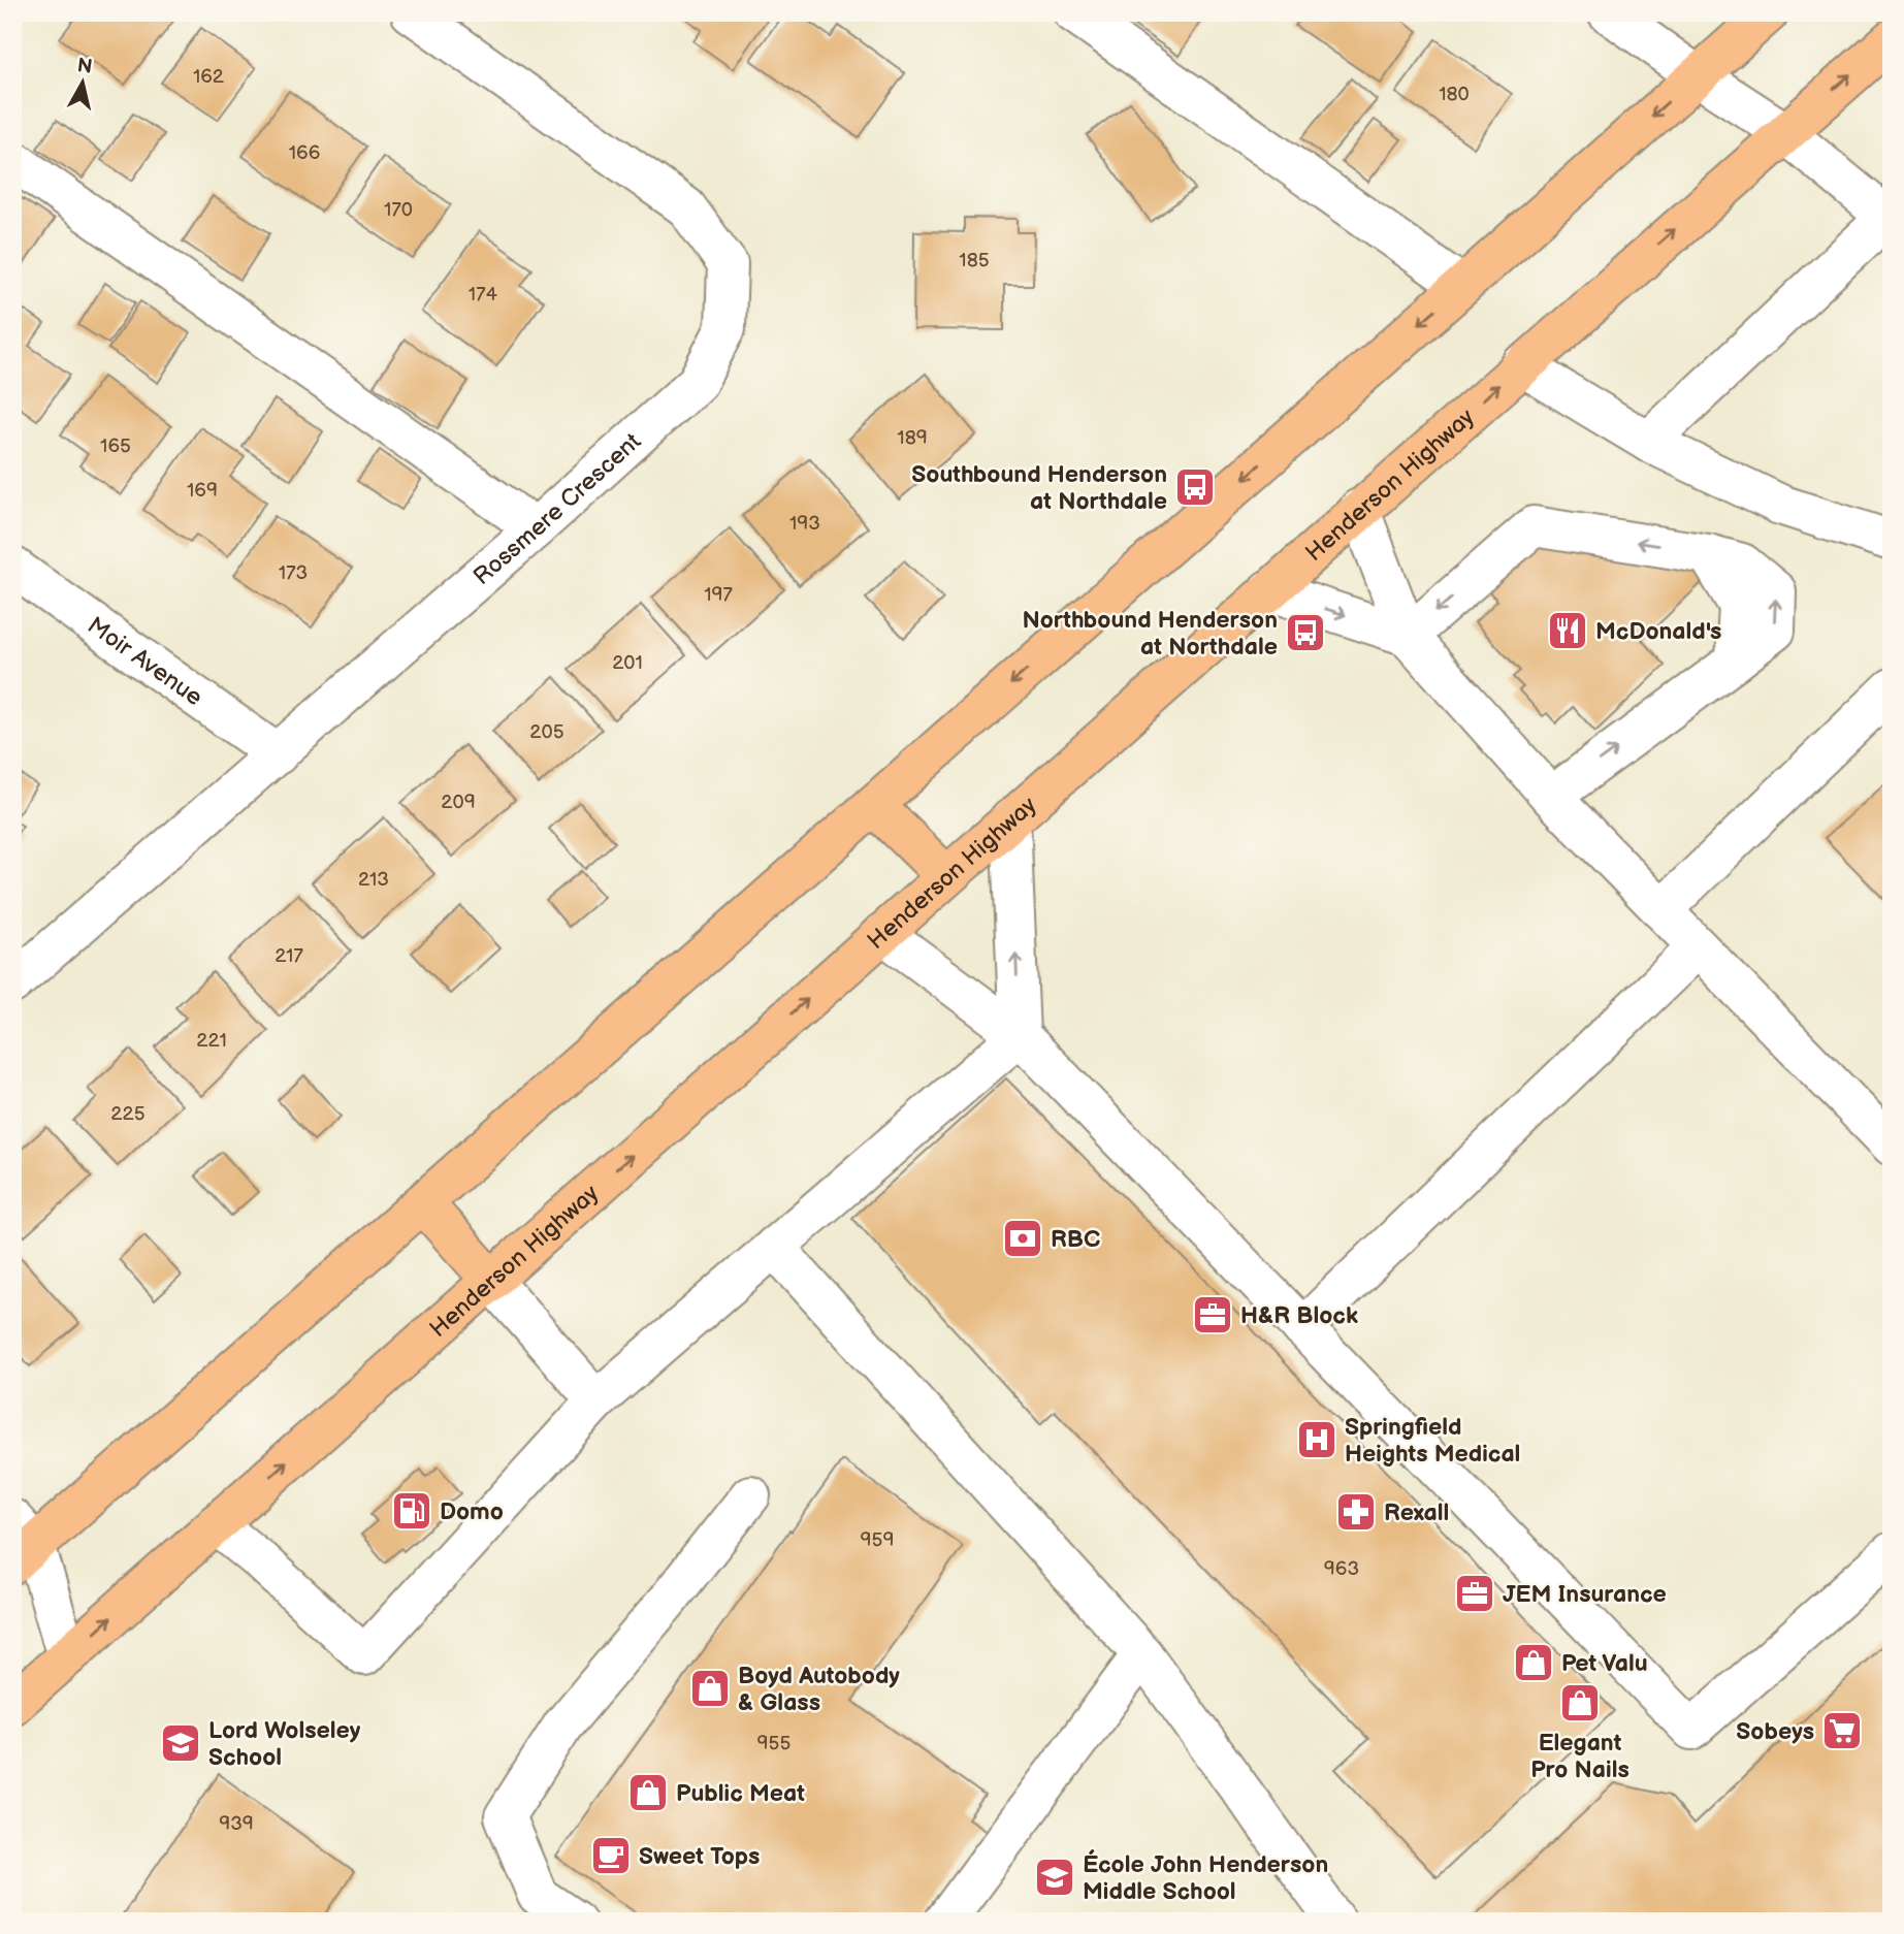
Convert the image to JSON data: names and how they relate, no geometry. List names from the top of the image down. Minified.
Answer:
{"streets":{"main road":["Henderson Highway"],"street":["Rossmere Crescent","Moir Avenue"]},"crossings":[["Rossmere Crescent","Moir Avenue"]],"places":{"bus stop":["Southbound Henderson at Northdale","Northbound Henderson at Northdale"],"restaurant":["McDonald's"],"bank":["RBC"],"office":["H&R Block","JEM Insurance"],"hospital":["Springfield Heights Medical"],"fuel station":["Domo"],"pharmacy":["Rexall"],"shop":["Pet Valu","Boyd Autobody & Glass","Elegant Pro Nails","Public Meat"],"supermarket":["Sobeys"],"school or university":["Lord Wolseley School","École John Henderson Middle School"],"cafe":["Sweet Tops"]},"house_numbers":["162","180","166","170","185","174","189","165","169","193","173","197","201","205","209","213","217","221","225","959","963","955","939"],"north":"top"}
